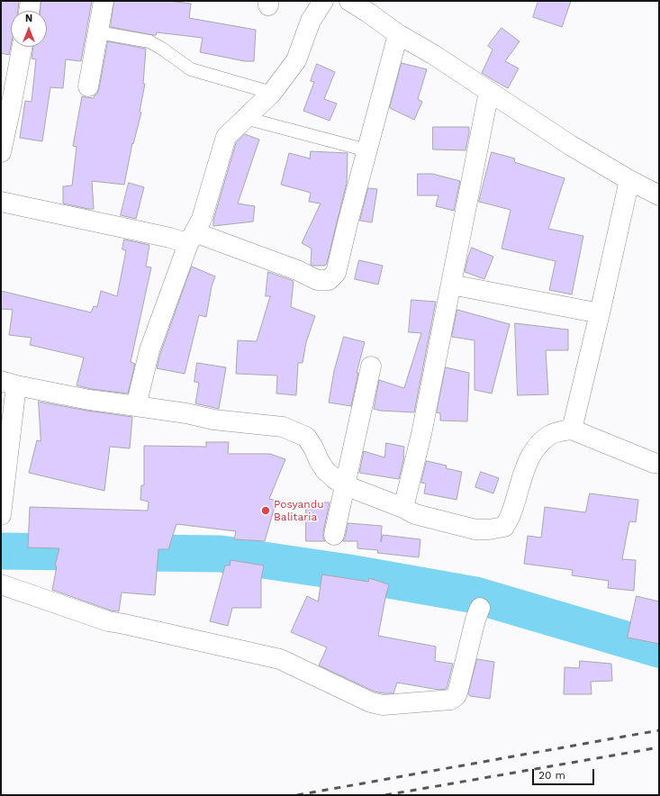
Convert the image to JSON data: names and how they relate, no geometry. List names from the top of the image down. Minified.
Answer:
{"places":["Posyandu Balitaria"],"scale_bar":"20 m","north":"top"}
